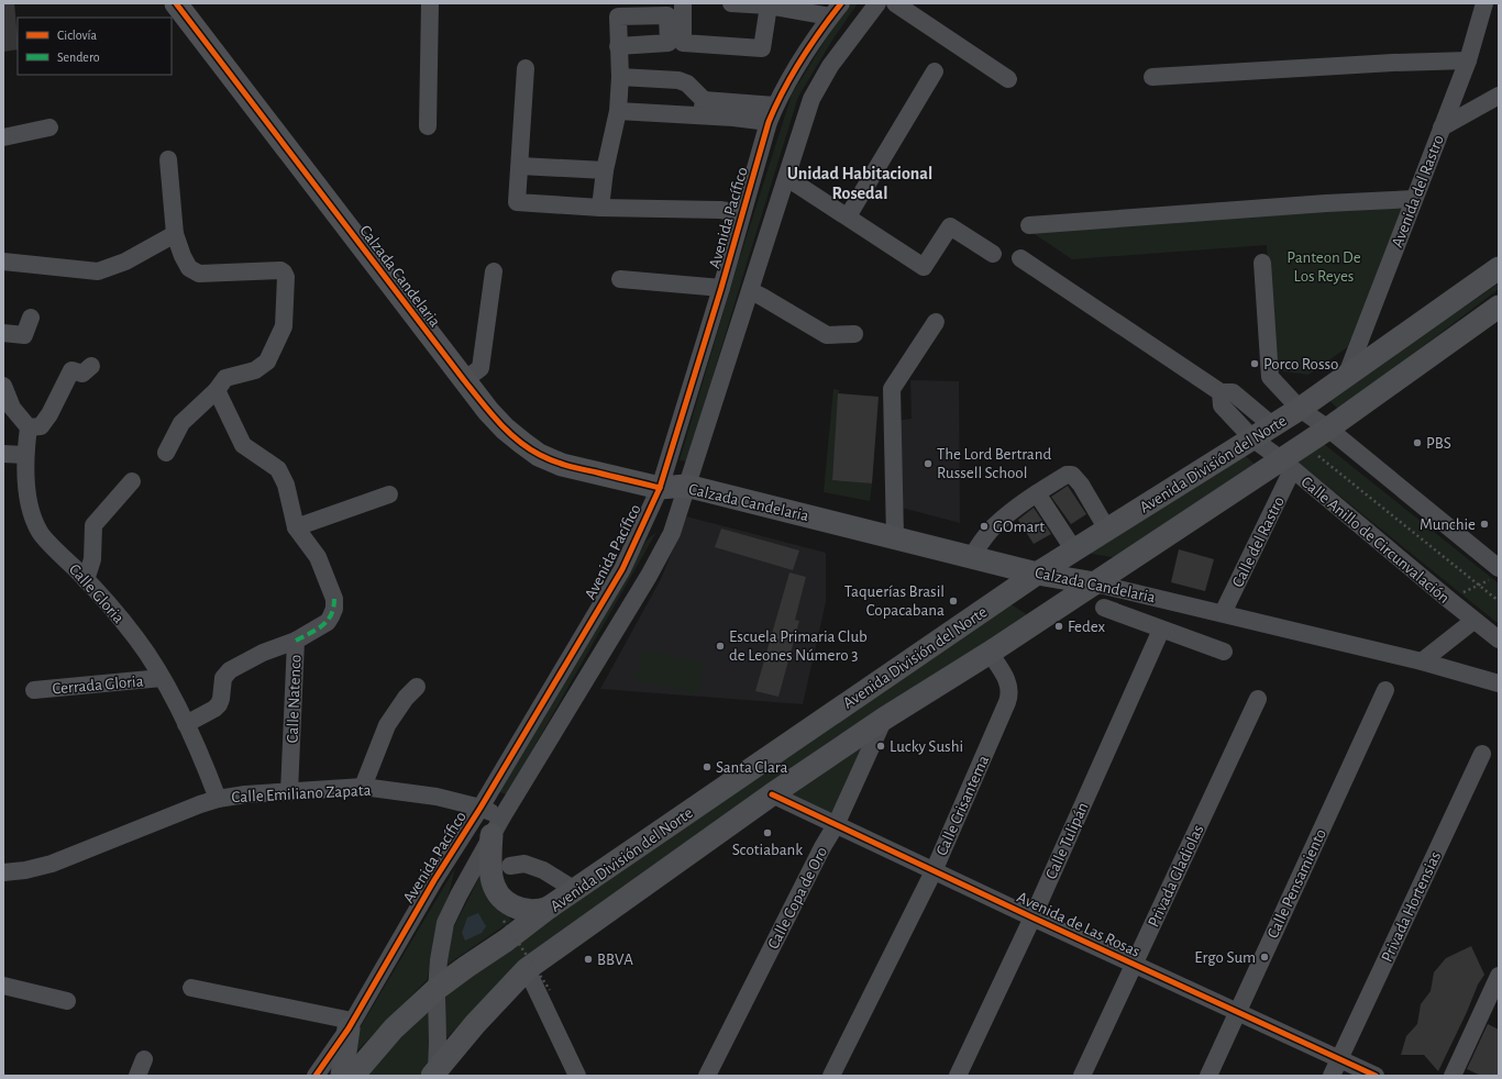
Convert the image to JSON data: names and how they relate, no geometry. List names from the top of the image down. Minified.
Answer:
{"streets":{"main road":["Calzada Candelaria","Avenida División del Norte"],"street":["Avenida del Rastro","Avenida Pacífico","Calle Anillo de Circunvalación","Calle del Rastro","Calle Gloria","Cerrada Gloria","Calle Natenco","Calle Emiliano Zapata","Calle Crisantema","Calle Tulipán","Privada Gladiolas","Calle Pensamiento","Calle Copa de Oro","Privada Hortensias","Avenida de Las Rosas"]},"crossings":[["Avenida del Rastro","Avenida División del Norte"],["Avenida Pacífico","Calzada Candelaria"],["Avenida Pacífico","Calle Emiliano Zapata"],["Calzada Candelaria","Avenida División del Norte"],["Calzada Candelaria","Calle del Rastro"],["Avenida División del Norte","Calle Anillo de Circunvalación"],["Avenida División del Norte","Calle del Rastro"],["Avenida División del Norte","Calle Crisantema"],["Avenida División del Norte","Calle Copa de Oro"],["Avenida División del Norte","Avenida de Las Rosas"],["Calle Anillo de Circunvalación","Calle del Rastro"],["Calle Gloria","Cerrada Gloria"],["Calle Gloria","Calle Emiliano Zapata"],["Calle Natenco","Calle Emiliano Zapata"],["Calle Crisantema","Avenida de Las Rosas"],["Calle Tulipán","Avenida de Las Rosas"],["Privada Gladiolas","Avenida de Las Rosas"],["Calle Pensamiento","Avenida de Las Rosas"],["Calle Copa de Oro","Avenida de Las Rosas"],["Privada Hortensias","Avenida de Las Rosas"]],"districts":["Unidad Habitacional Rosedal"],"parks":["Panteon De Los Reyes"],"places":["Porco Rosso","PBS","The Lord Bertrand Russell School","Munchie","GOmart","Taquerías Brasil Copacabana","Fedex","Escuela Primaria Club de Leones Número 3","Lucky Sushi","Santa Clara","Scotiabank","Ergo Sum","BBVA"],"legend":["Ciclovía","Sendero"]}
